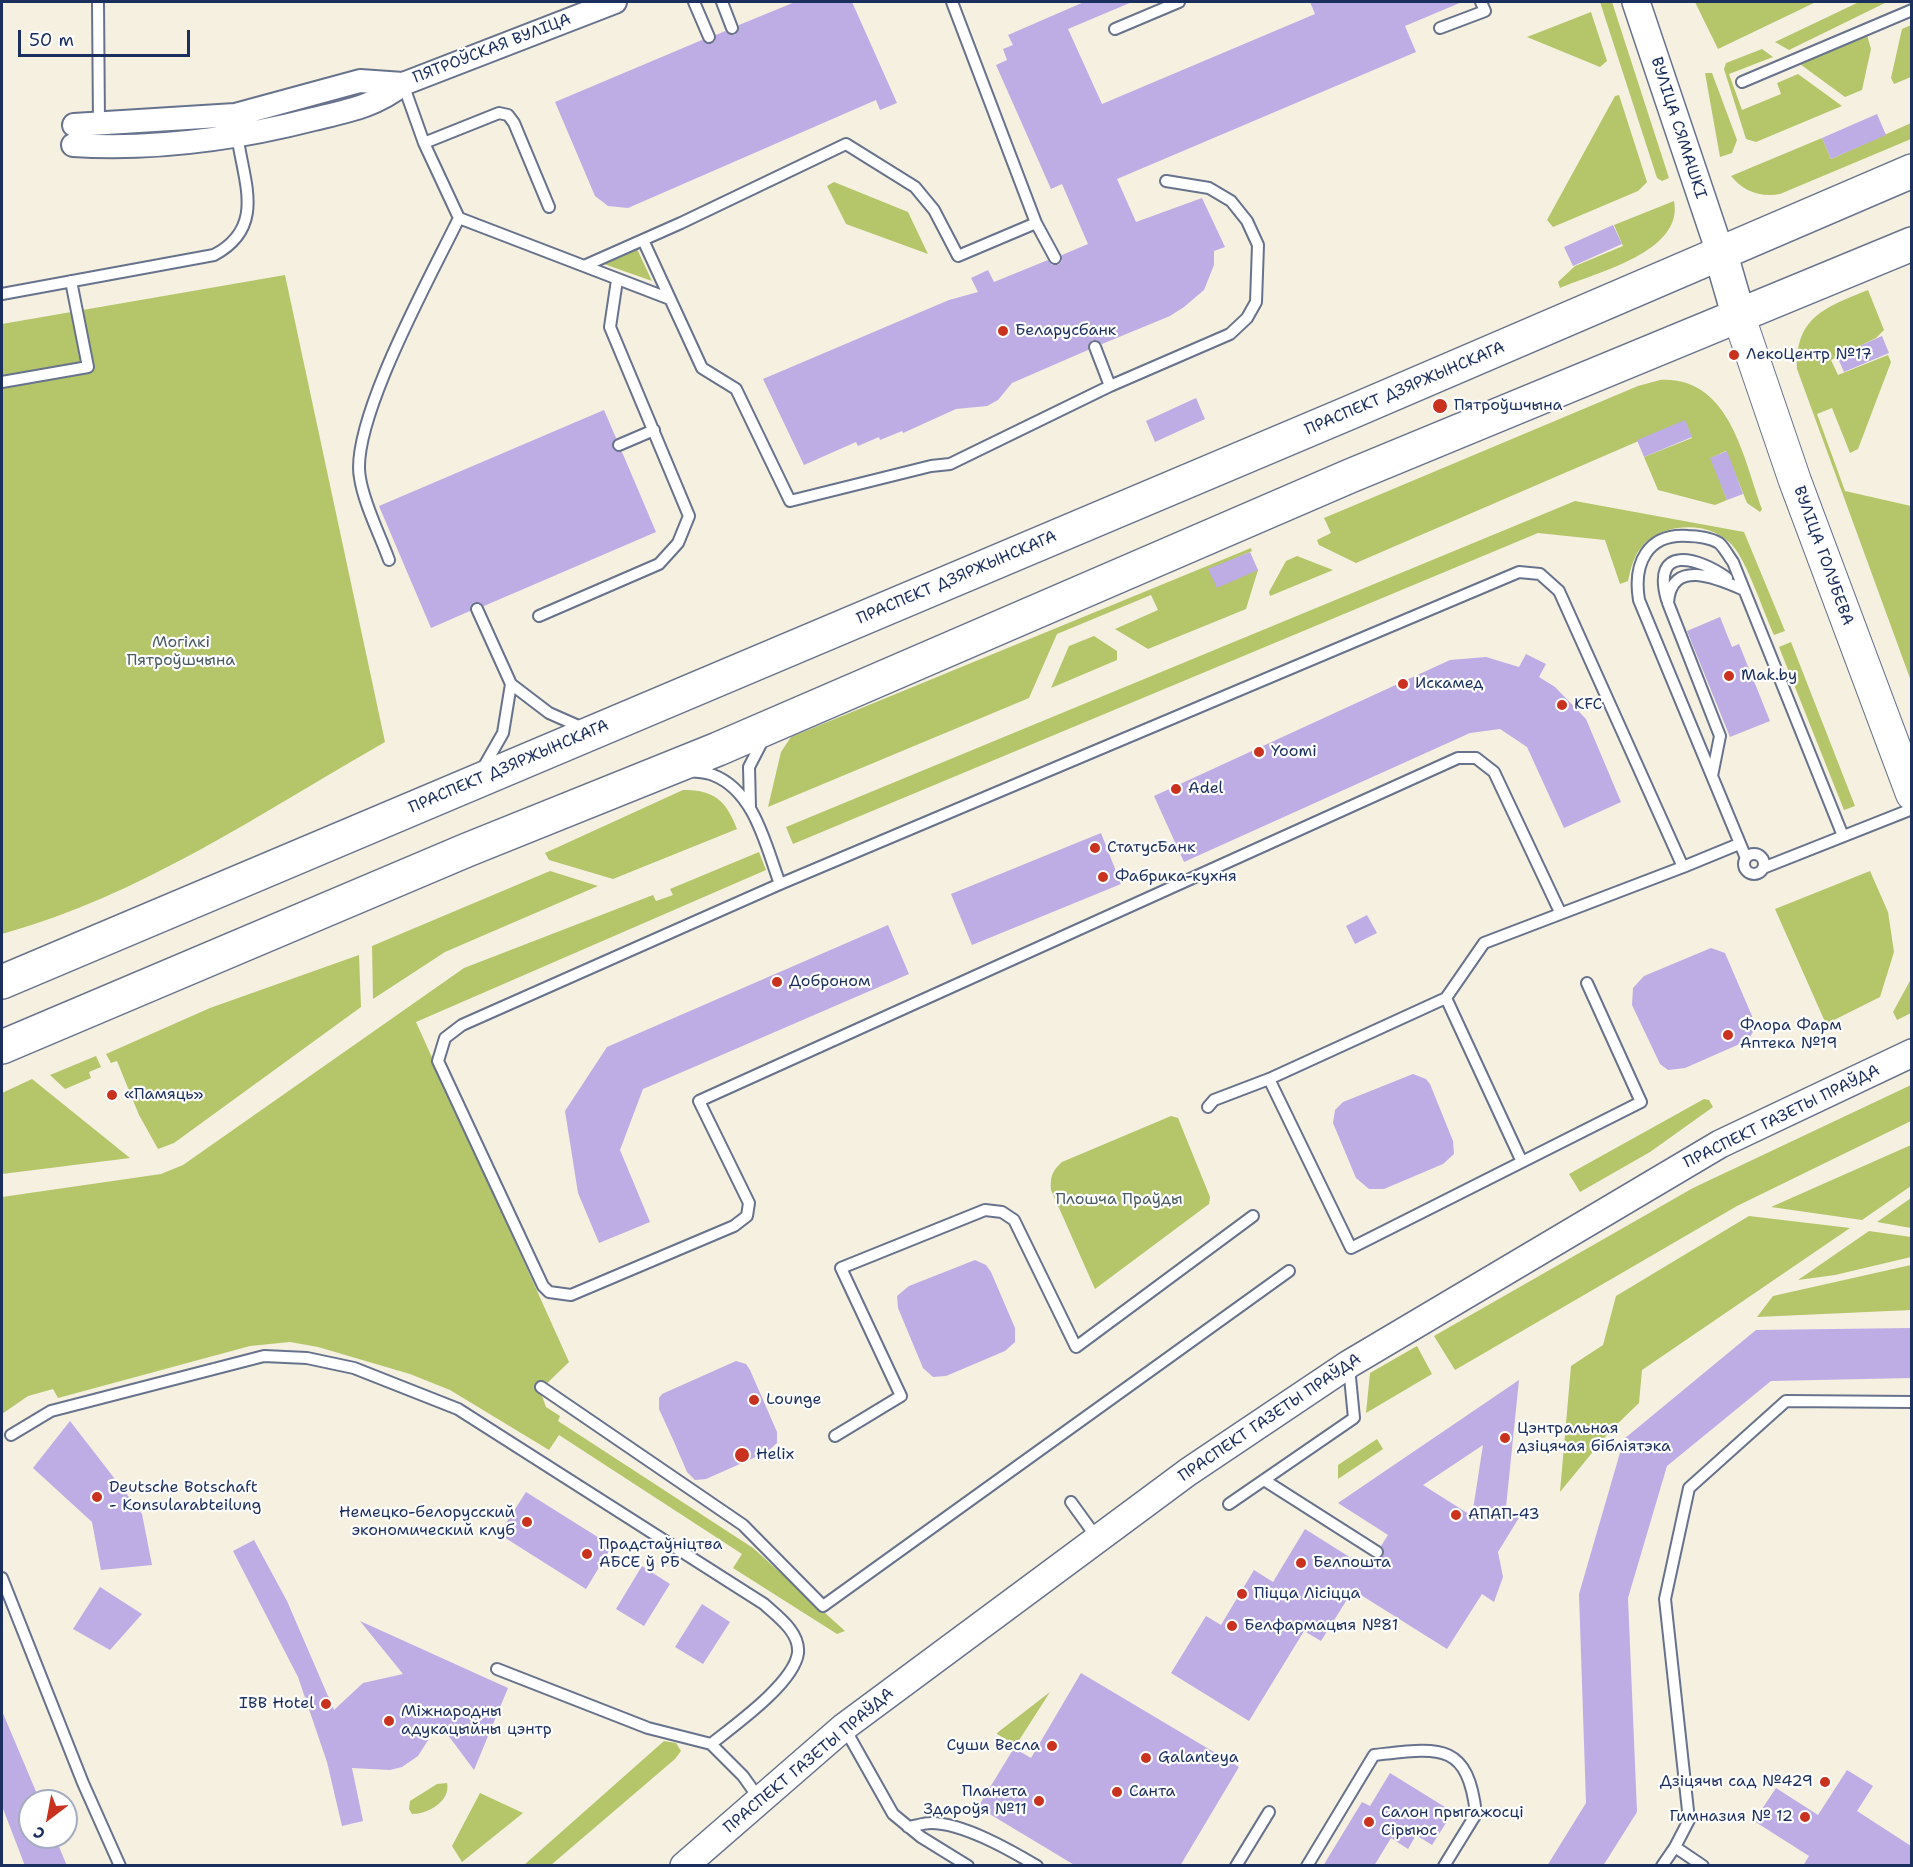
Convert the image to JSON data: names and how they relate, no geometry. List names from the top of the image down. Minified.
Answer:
{"streets":{"main road":["ПРАСПЕКТ ДЗЯРЖЫНСКАГА","ВУЛІЦА ГОЛУБЕВА"],"street":["ПЯТРОЎСКАЯ ВУЛІЦА","ВУЛІЦА СЯМАШКІ","ПРАСПЕКТ ГАЗЕТЫ ПРАЎДА"]},"crossings":[["ВУЛІЦА СЯМАШКІ","ПРАСПЕКТ ДЗЯРЖЫНСКАГА"]],"parks":["Могілкі Пятроўшчына","Плошча Праўды"],"places":["Беларусбанк","ЛекоЦентр №17","Пятроўшчына","Mak.by","Искамед","KFC","Yoomi","Adel","СтатусБанк","Фабрика-кухня","Доброном","Флора Фарм Аптека №19","«Памяць»","Lounge","Цэнтральная дзіцячая бібліятэка","Helix","Deutsche Botschaft - Konsularabteilung","АПАП-43","Немецко-белорусский экономический клуб","Прадстаўніцтва АБСЕ ў РБ","Белпошта","Піцца Лісіцца","Белфармацыя №81","IBB Hotel","Міжнародны адукацыйны цэнтр","Суши Весла","Galanteya","Дзіцячы сад №429","Санта","Планета Здароўя №11","Гимназия № 12","Салон прыгажосці Сірыюс"],"scale_bar":"50 m","north":"bottom left"}
